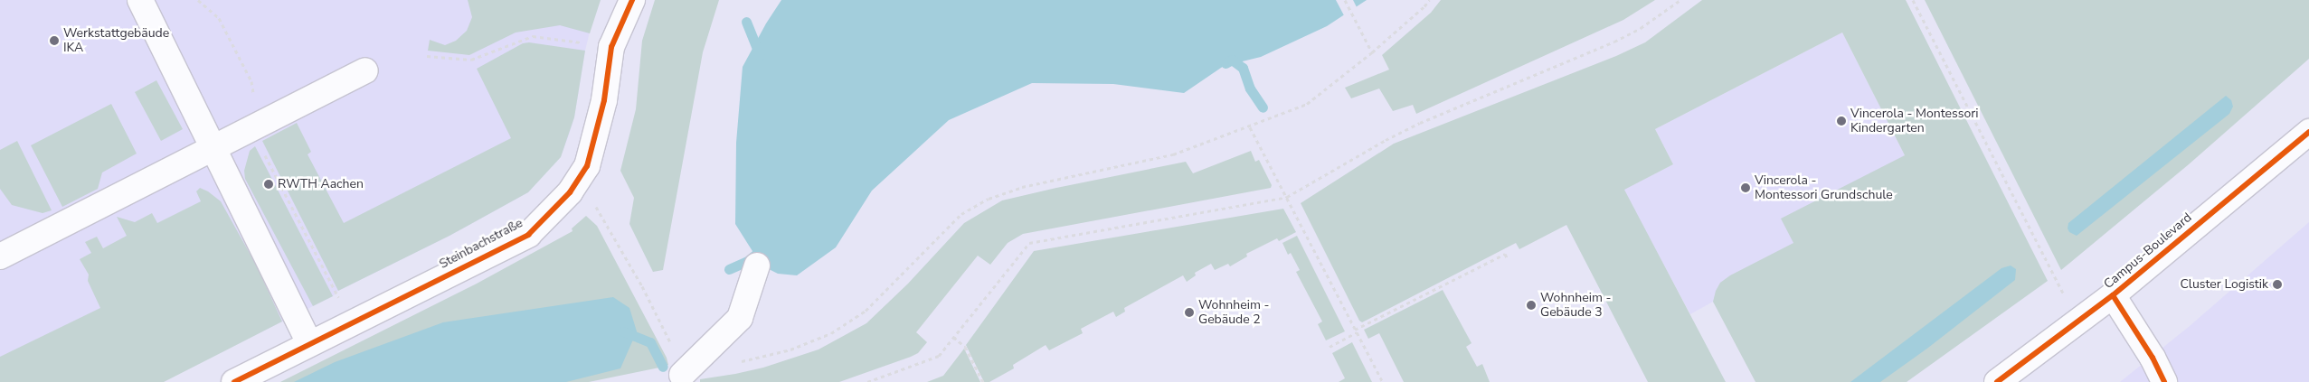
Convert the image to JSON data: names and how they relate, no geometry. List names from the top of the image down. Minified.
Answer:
{"streets":{"street":["Steinbachstraße","Campus-Boulevard"]},"places":["Werkstattgebäude IKA","Vincerola - Montessori Kindergarten","RWTH Aachen","Vincerola - Montessori Grundschule","Cluster Logistik","Wohnheim - Gebäude 3","Wohnheim - Gebäude 2"]}
